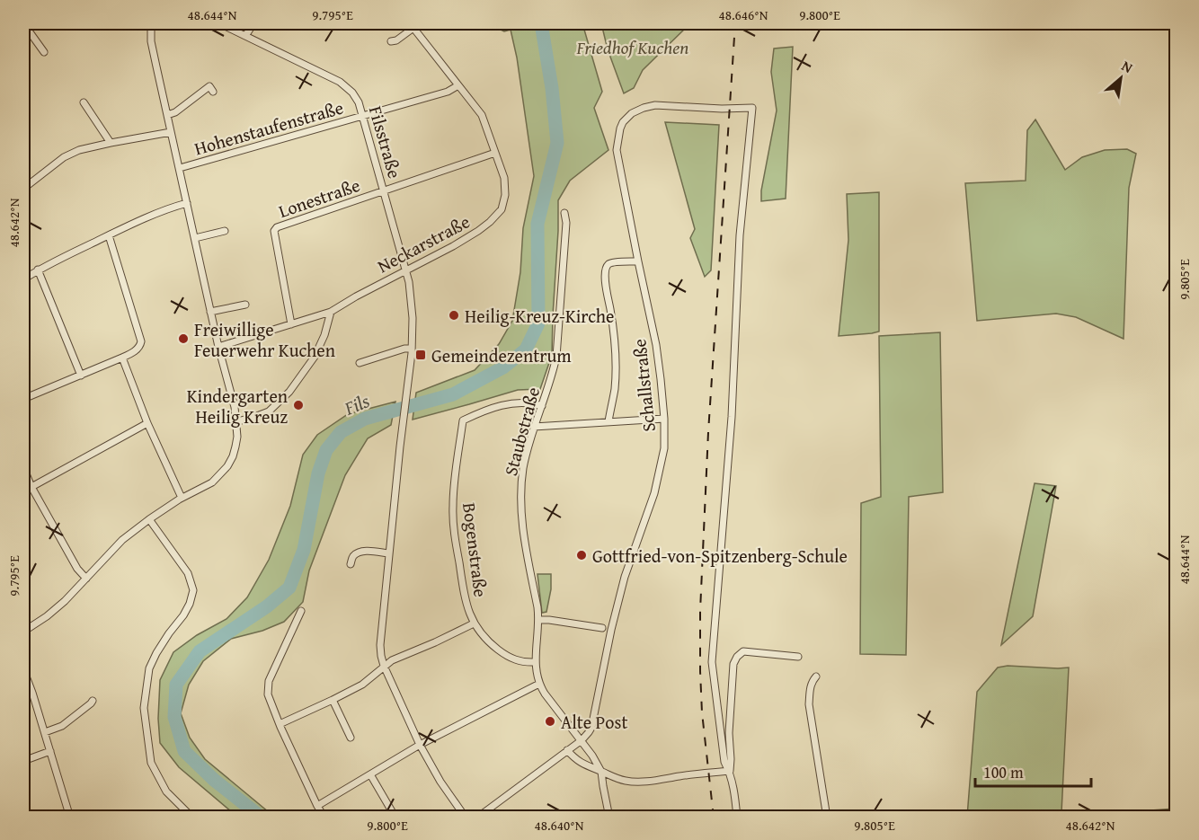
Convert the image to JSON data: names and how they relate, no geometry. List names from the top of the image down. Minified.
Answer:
{"streets":{"street":["Hohenstaufenstraße","Filsstraße","Lonestraße","Neckarstraße","Schallstraße","Staubstraße","Bogenstraße"]},"crossings":[["Hohenstaufenstraße","Filsstraße"],["Hohenstaufenstraße","Neckarstraße"],["Filsstraße","Lonestraße"],["Filsstraße","Neckarstraße"],["Lonestraße","Neckarstraße"],["Schallstraße","Staubstraße"],["Staubstraße","Bogenstraße"]],"water":["Fils"],"parks":["Friedhof Kuchen"],"places":{"other":["Heilig-Kreuz-Kirche","Freiwillige Feuerwehr Kuchen","Kindergarten Heilig Kreuz","Gottfried-von-Spitzenberg-Schule","Alte Post"],"transit":["Gemeindezentrum"]},"scale_bar":"100 m","north":"top right","coordinates":["48.644°N","9.795°E","48.646°N","9.800°E","48.642°N","9.805°E","48.640°N"]}
